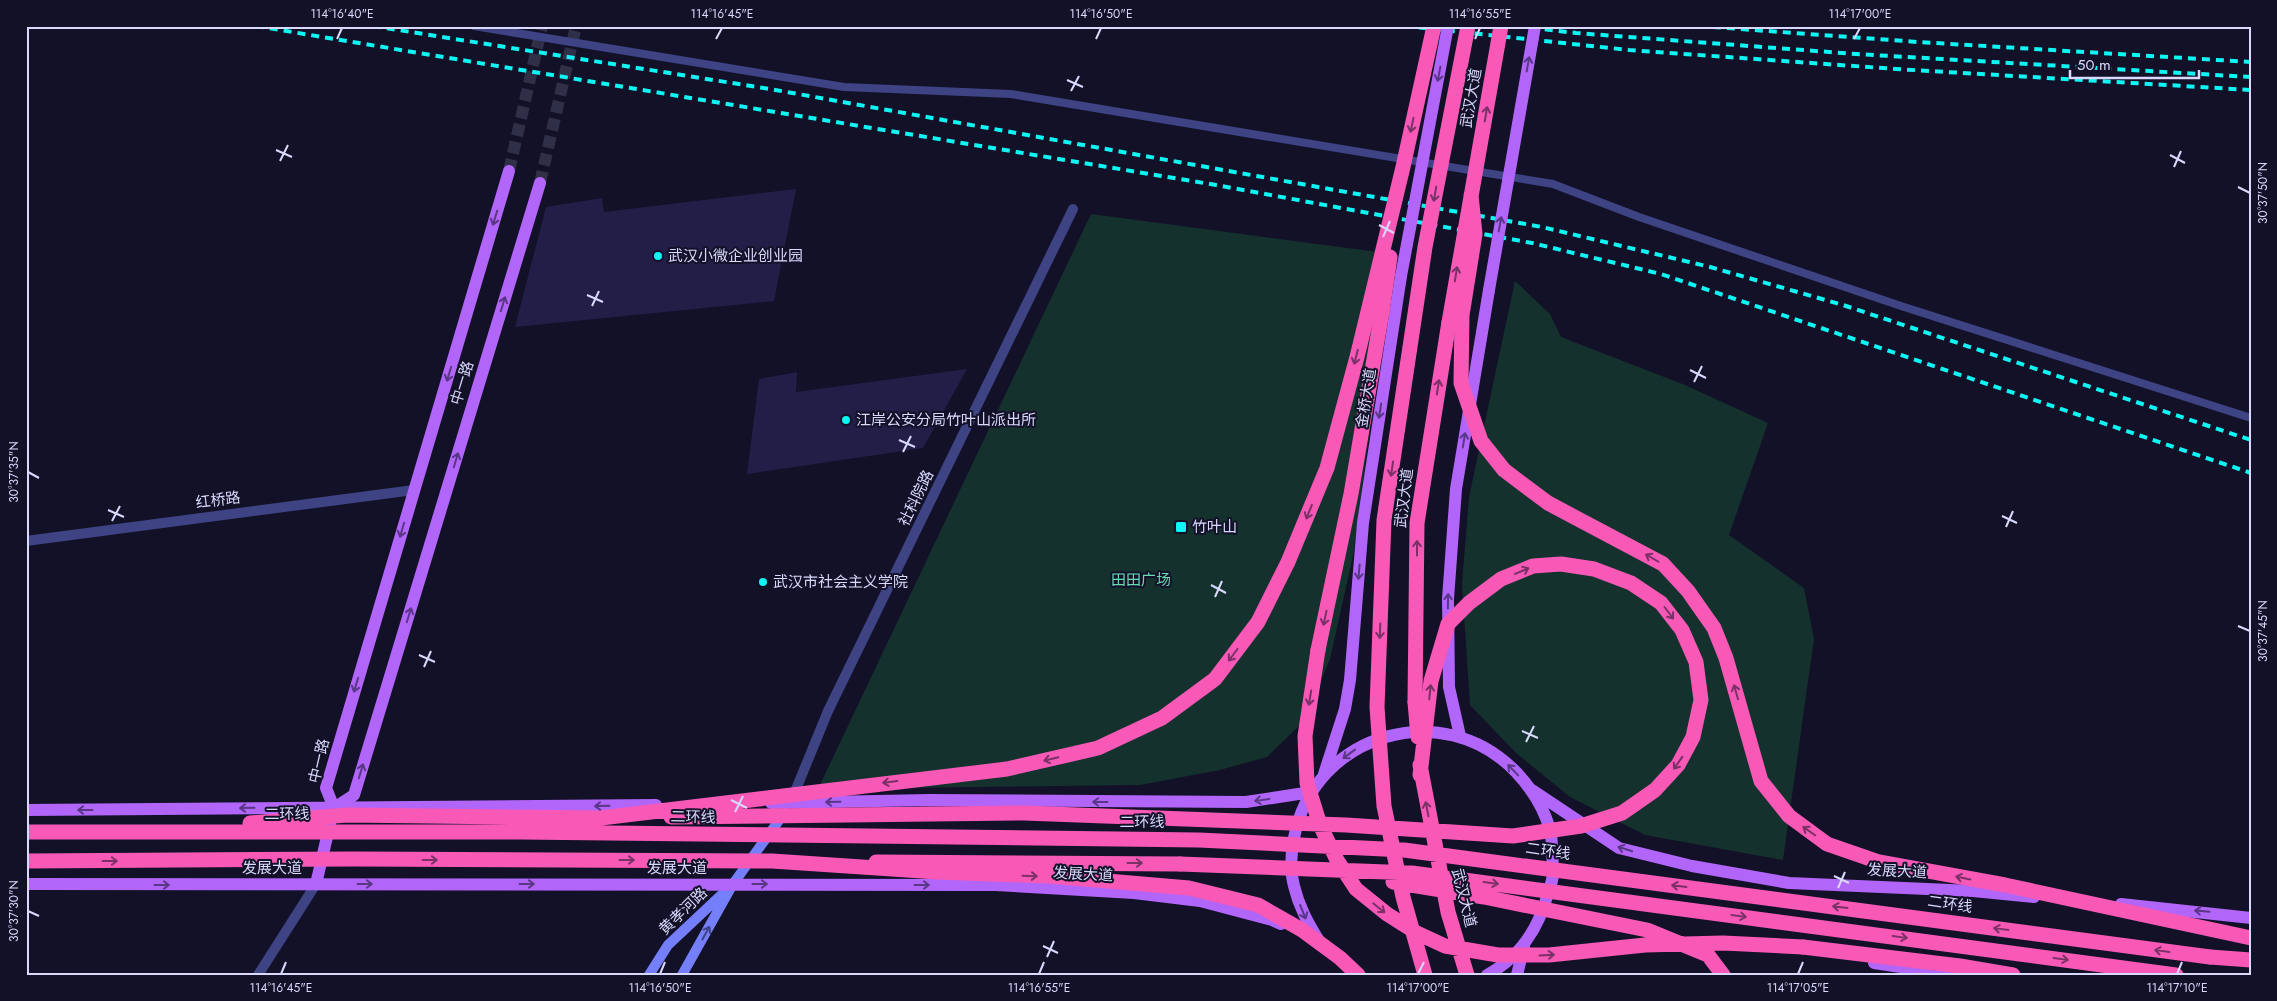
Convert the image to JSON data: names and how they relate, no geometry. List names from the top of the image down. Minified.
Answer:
{"streets":{"highway":["武汉大道","二环线"],"main road":["中一路","金桥大道","发展大道","黄孝河路"],"street":["社科院路","红桥路"]},"crossings":[["中一路","红桥路"],["发展大道","黄孝河路"]],"parks":["田田广场"],"places":{"other":["武汉小微企业创业园","江岸公安分局竹叶山派出所","武汉市社会主义学院"],"transit":["竹叶山"]},"scale_bar":"50 m","coordinates":["114°16'40\"E","114°16'45\"E","114°16'50\"E","114°16'55\"E","114°17'00\"E","30°37'50\"N","30°37'35\"N","30°37'45\"N","30°37'30\"N","114°17'05\"E","114°17'10\"E"]}
